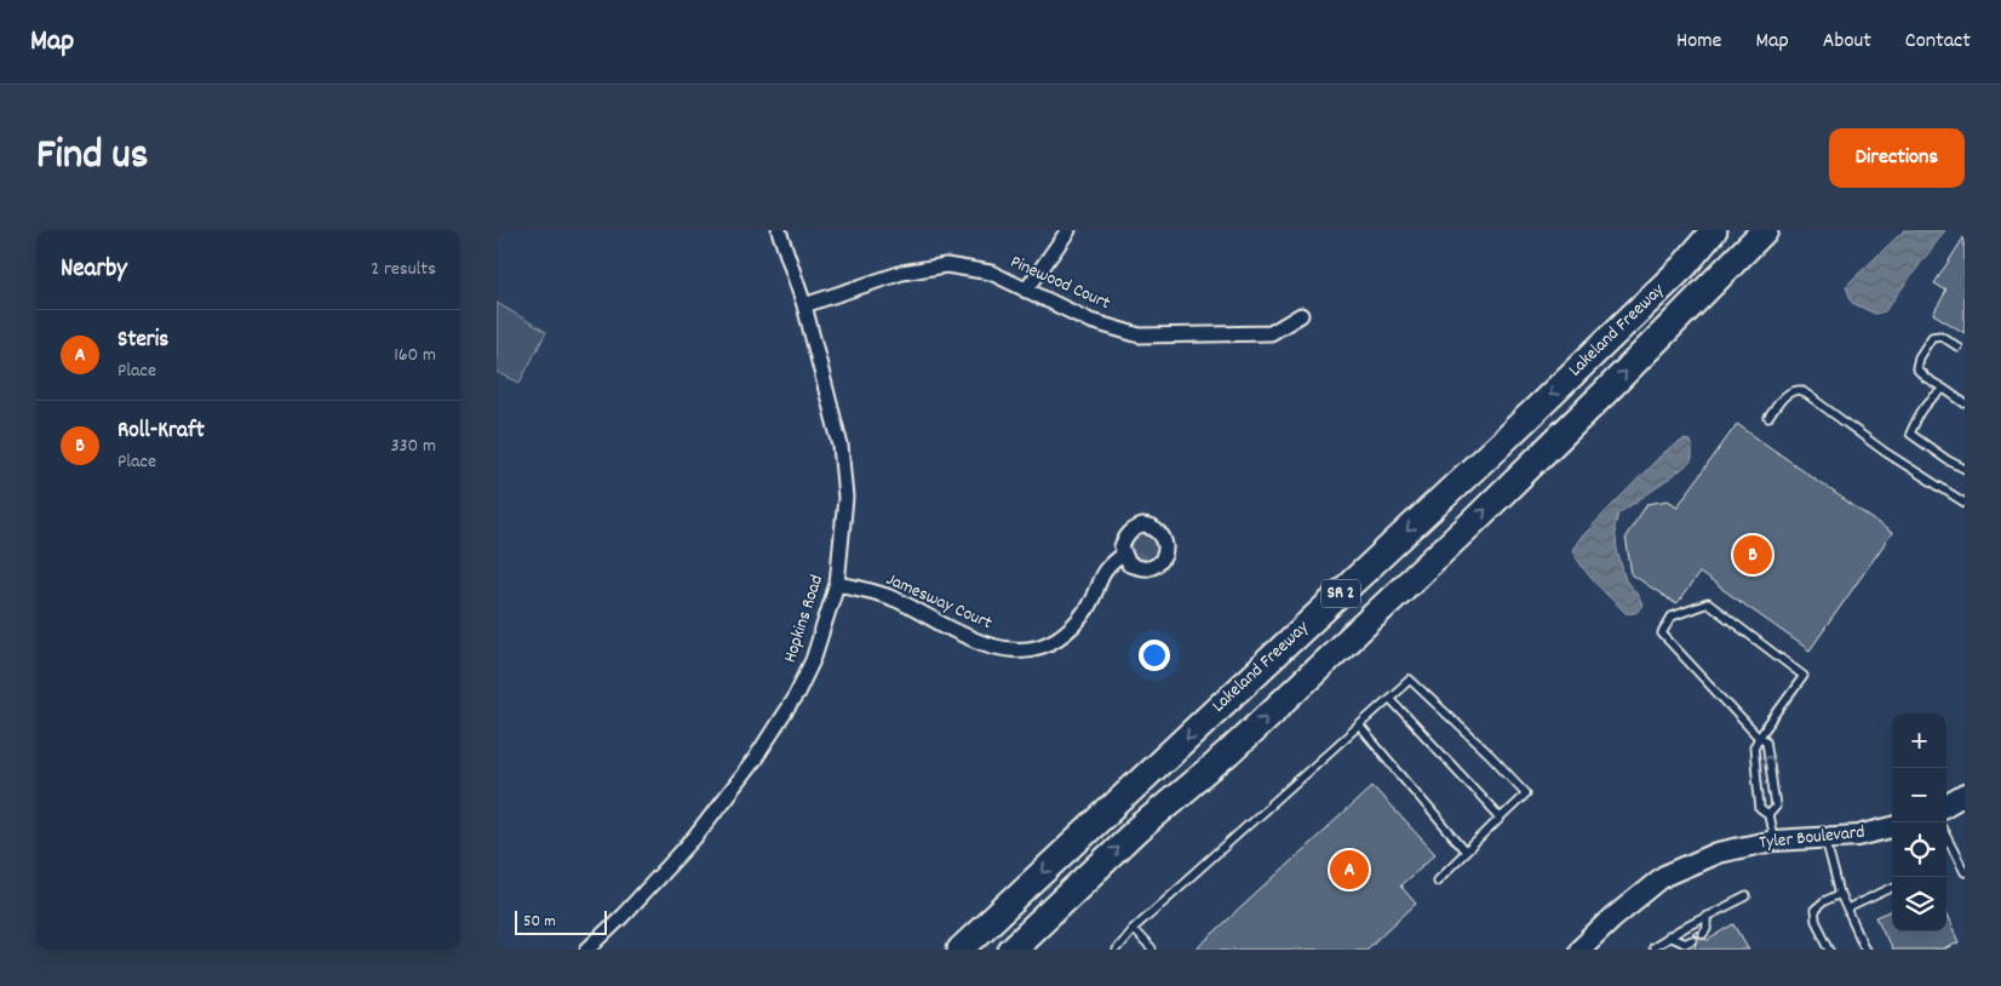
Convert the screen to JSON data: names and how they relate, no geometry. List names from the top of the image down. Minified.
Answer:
{"streets":{"highway":["Lakeland Freeway","SR 2"],"street":["Pinewood Court","Jamesway Court","Hopkins Road","Tyler Boulevard"]},"crossings":[["Pinewood Court","Hopkins Road"],["Jamesway Court","Hopkins Road"]],"scale_bar":"50 m","page":{"header":"Map","nav":["Home","Map","About","Contact"],"title":"Find us","buttons":"Directions","heading":["Nearby","2 results"],"list":[{"mark":"A","name":"Steris","note":"Place","value":"160 m"},{"mark":"B","name":"Roll-Kraft","note":"Place","value":"330 m"}],"pins":["B","A"],"map_buttons":["+","−"],"scale":"50 m"}}
